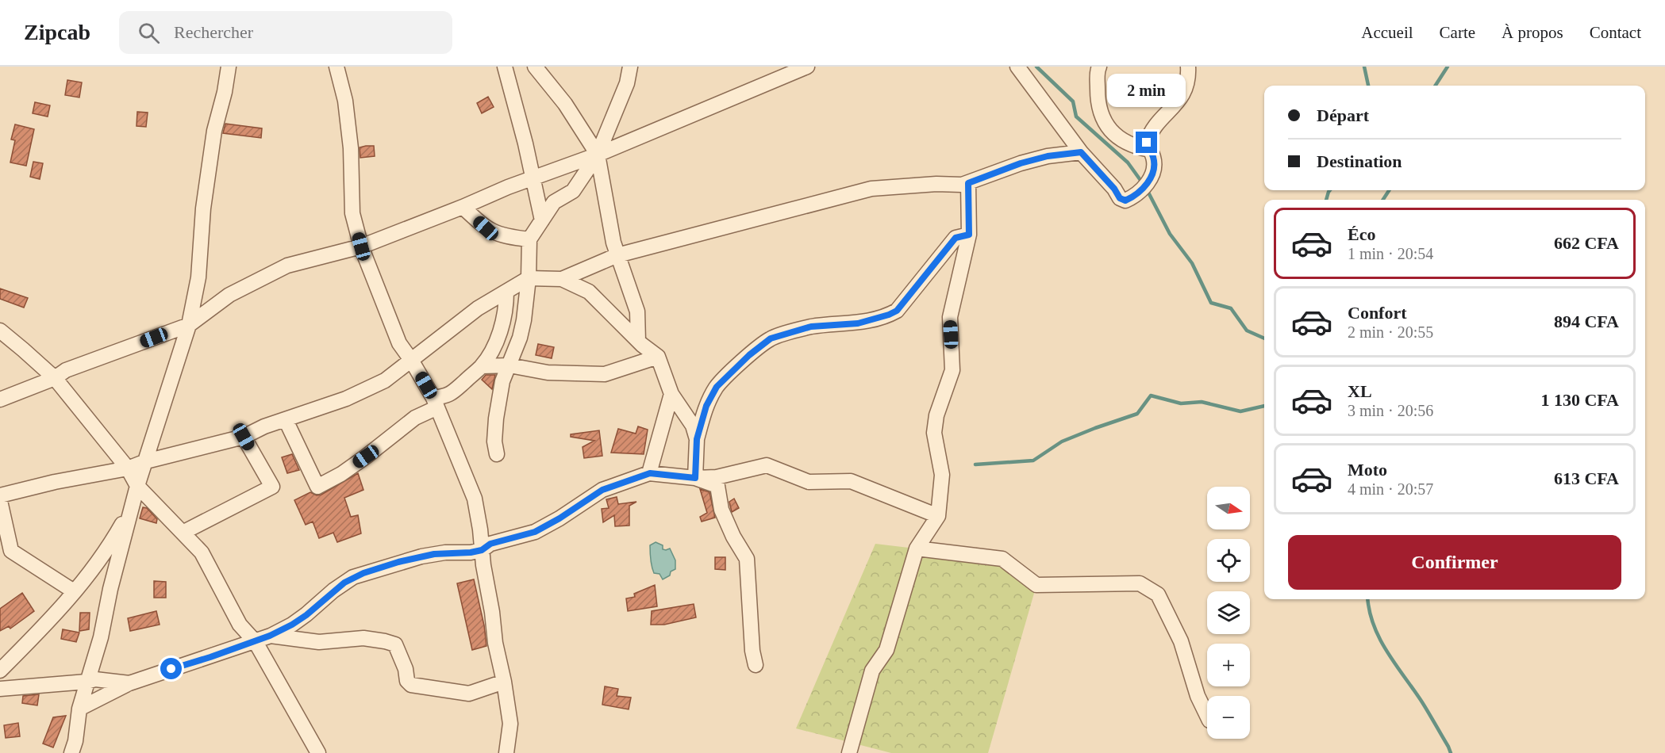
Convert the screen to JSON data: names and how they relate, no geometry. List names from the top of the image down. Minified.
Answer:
{"north":"right","page":{"header":"Zipcab","search":"Rechercher","nav":["Accueil","Carte","À propos","Contact"],"bubble":"2 min","banner":["Départ","Destination"],"list":[{"name":"Éco","note":"1 min · 20:54","value":"662 CFA"},{"name":"Confort","note":"2 min · 20:55","value":"894 CFA"},{"name":"XL","note":"3 min · 20:56","value":"1 130 CFA"},{"name":"Moto","note":"4 min · 20:57","value":"613 CFA"}],"map_buttons":["+","−"],"buttons":"Confirmer"}}
